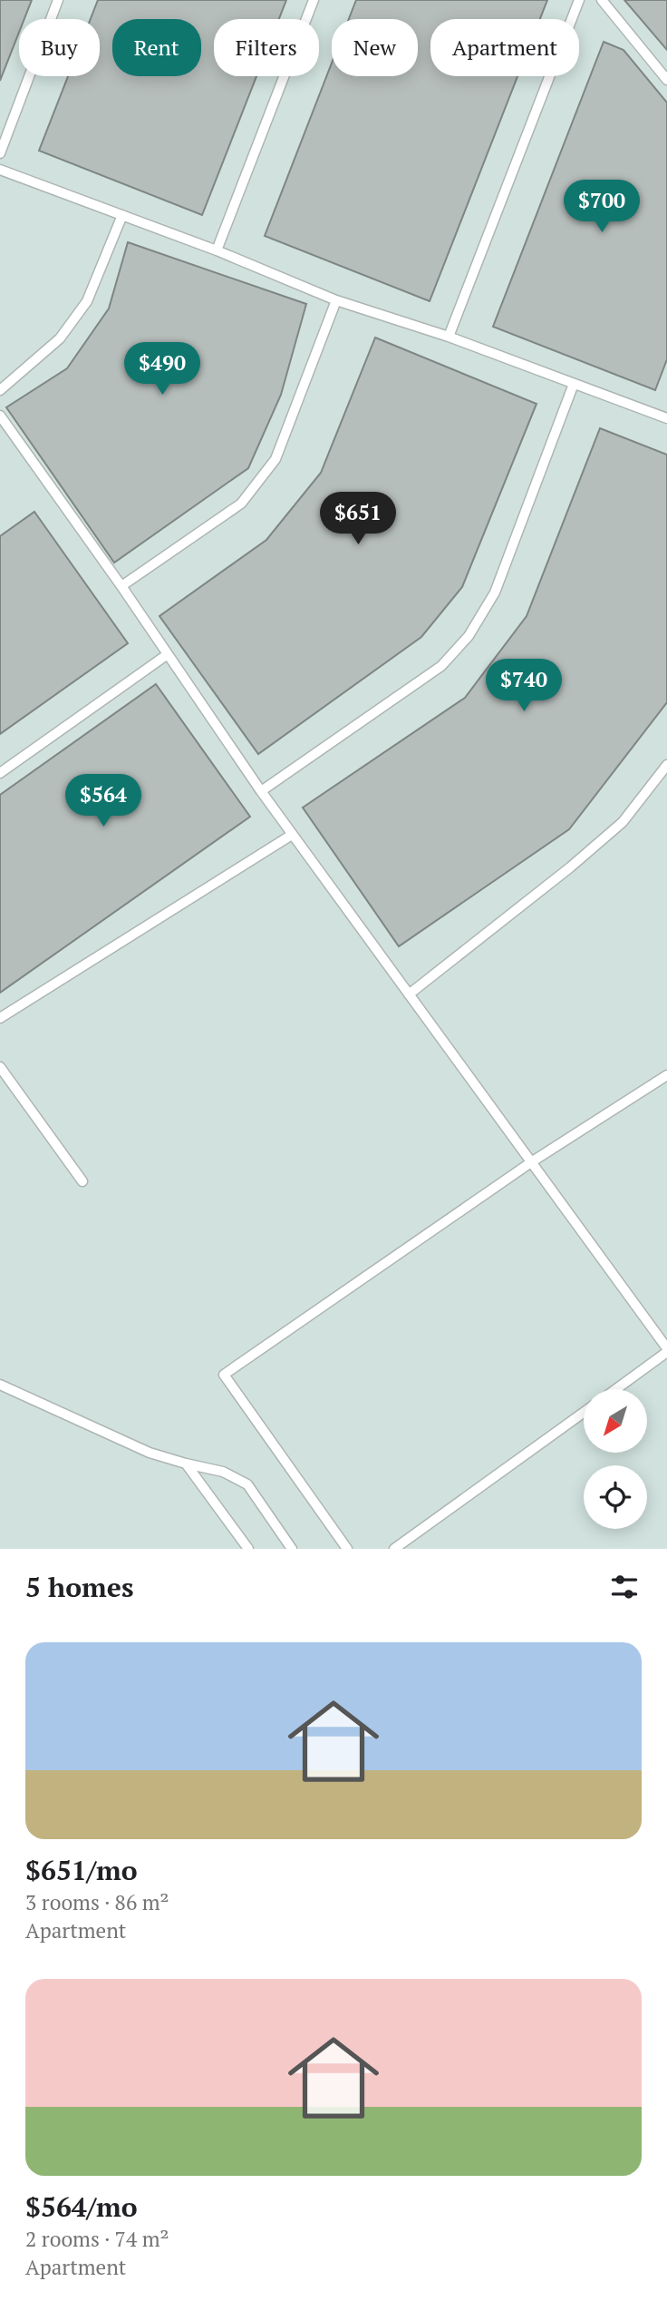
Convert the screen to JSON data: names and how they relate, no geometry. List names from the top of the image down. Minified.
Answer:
{"north":"bottom left","page":{"chip":["Buy","Rent","Filters","New","Apartment"],"price":["$700","$490","$651","$740","$564"],"heading":"5 homes","list":[{"name":"$651/mo","note":"3 rooms · 86 m² · Apartment"},{"name":"$564/mo","note":"2 rooms · 74 m² · Apartment"}]}}
